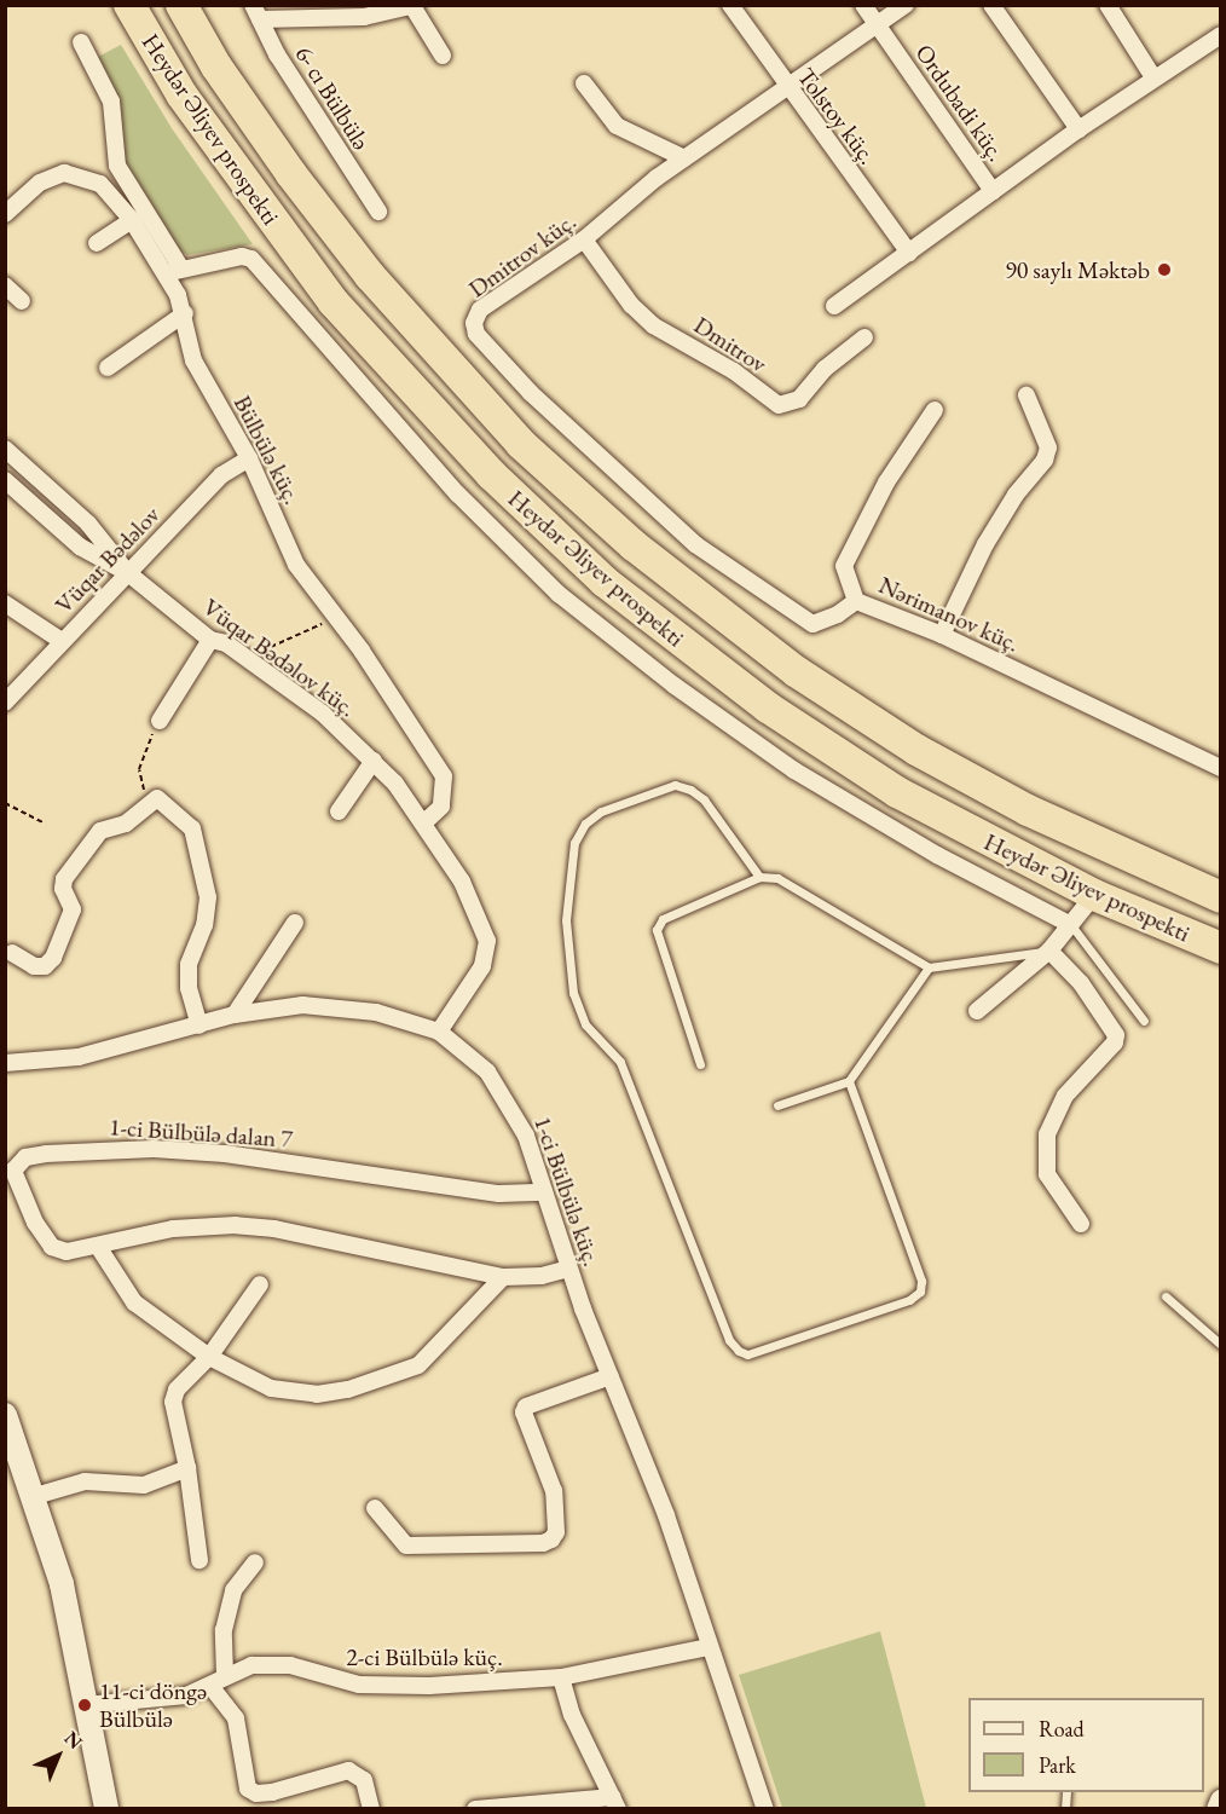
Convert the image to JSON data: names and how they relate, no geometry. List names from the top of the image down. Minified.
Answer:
{"streets":{"highway":["Heydər Əliyev prospekti"],"street":["6- cı Bülbülə","Ordubadi küç.","Tolstoy küç.","Dmitrov küç.","Dmitrov","Bülbülə küç.","Vüqar Bədəlov","Nərimanov küç.","Vüqar Bədəlov küç.","1-ci Bülbülə dalan 7","1-ci Bülbülə küç.","2-ci Bülbülə küç."]},"crossings":[["Ordubadi küç.","Dmitrov küç."],["Tolstoy küç.","Dmitrov küç."],["Dmitrov küç.","Dmitrov"],["Dmitrov küç.","Nərimanov küç."],["Bülbülə küç.","Vüqar Bədəlov"],["Bülbülə küç.","Vüqar Bədəlov küç."],["Vüqar Bədəlov","Vüqar Bədəlov küç."],["Vüqar Bədəlov küç.","1-ci Bülbülə küç."],["1-ci Bülbülə dalan 7","1-ci Bülbülə küç."],["1-ci Bülbülə küç.","2-ci Bülbülə küç."]],"places":["90 saylı Məktəb","11-ci döngə Bülbülə"],"legend":["Road","Park"],"north":"top right"}
